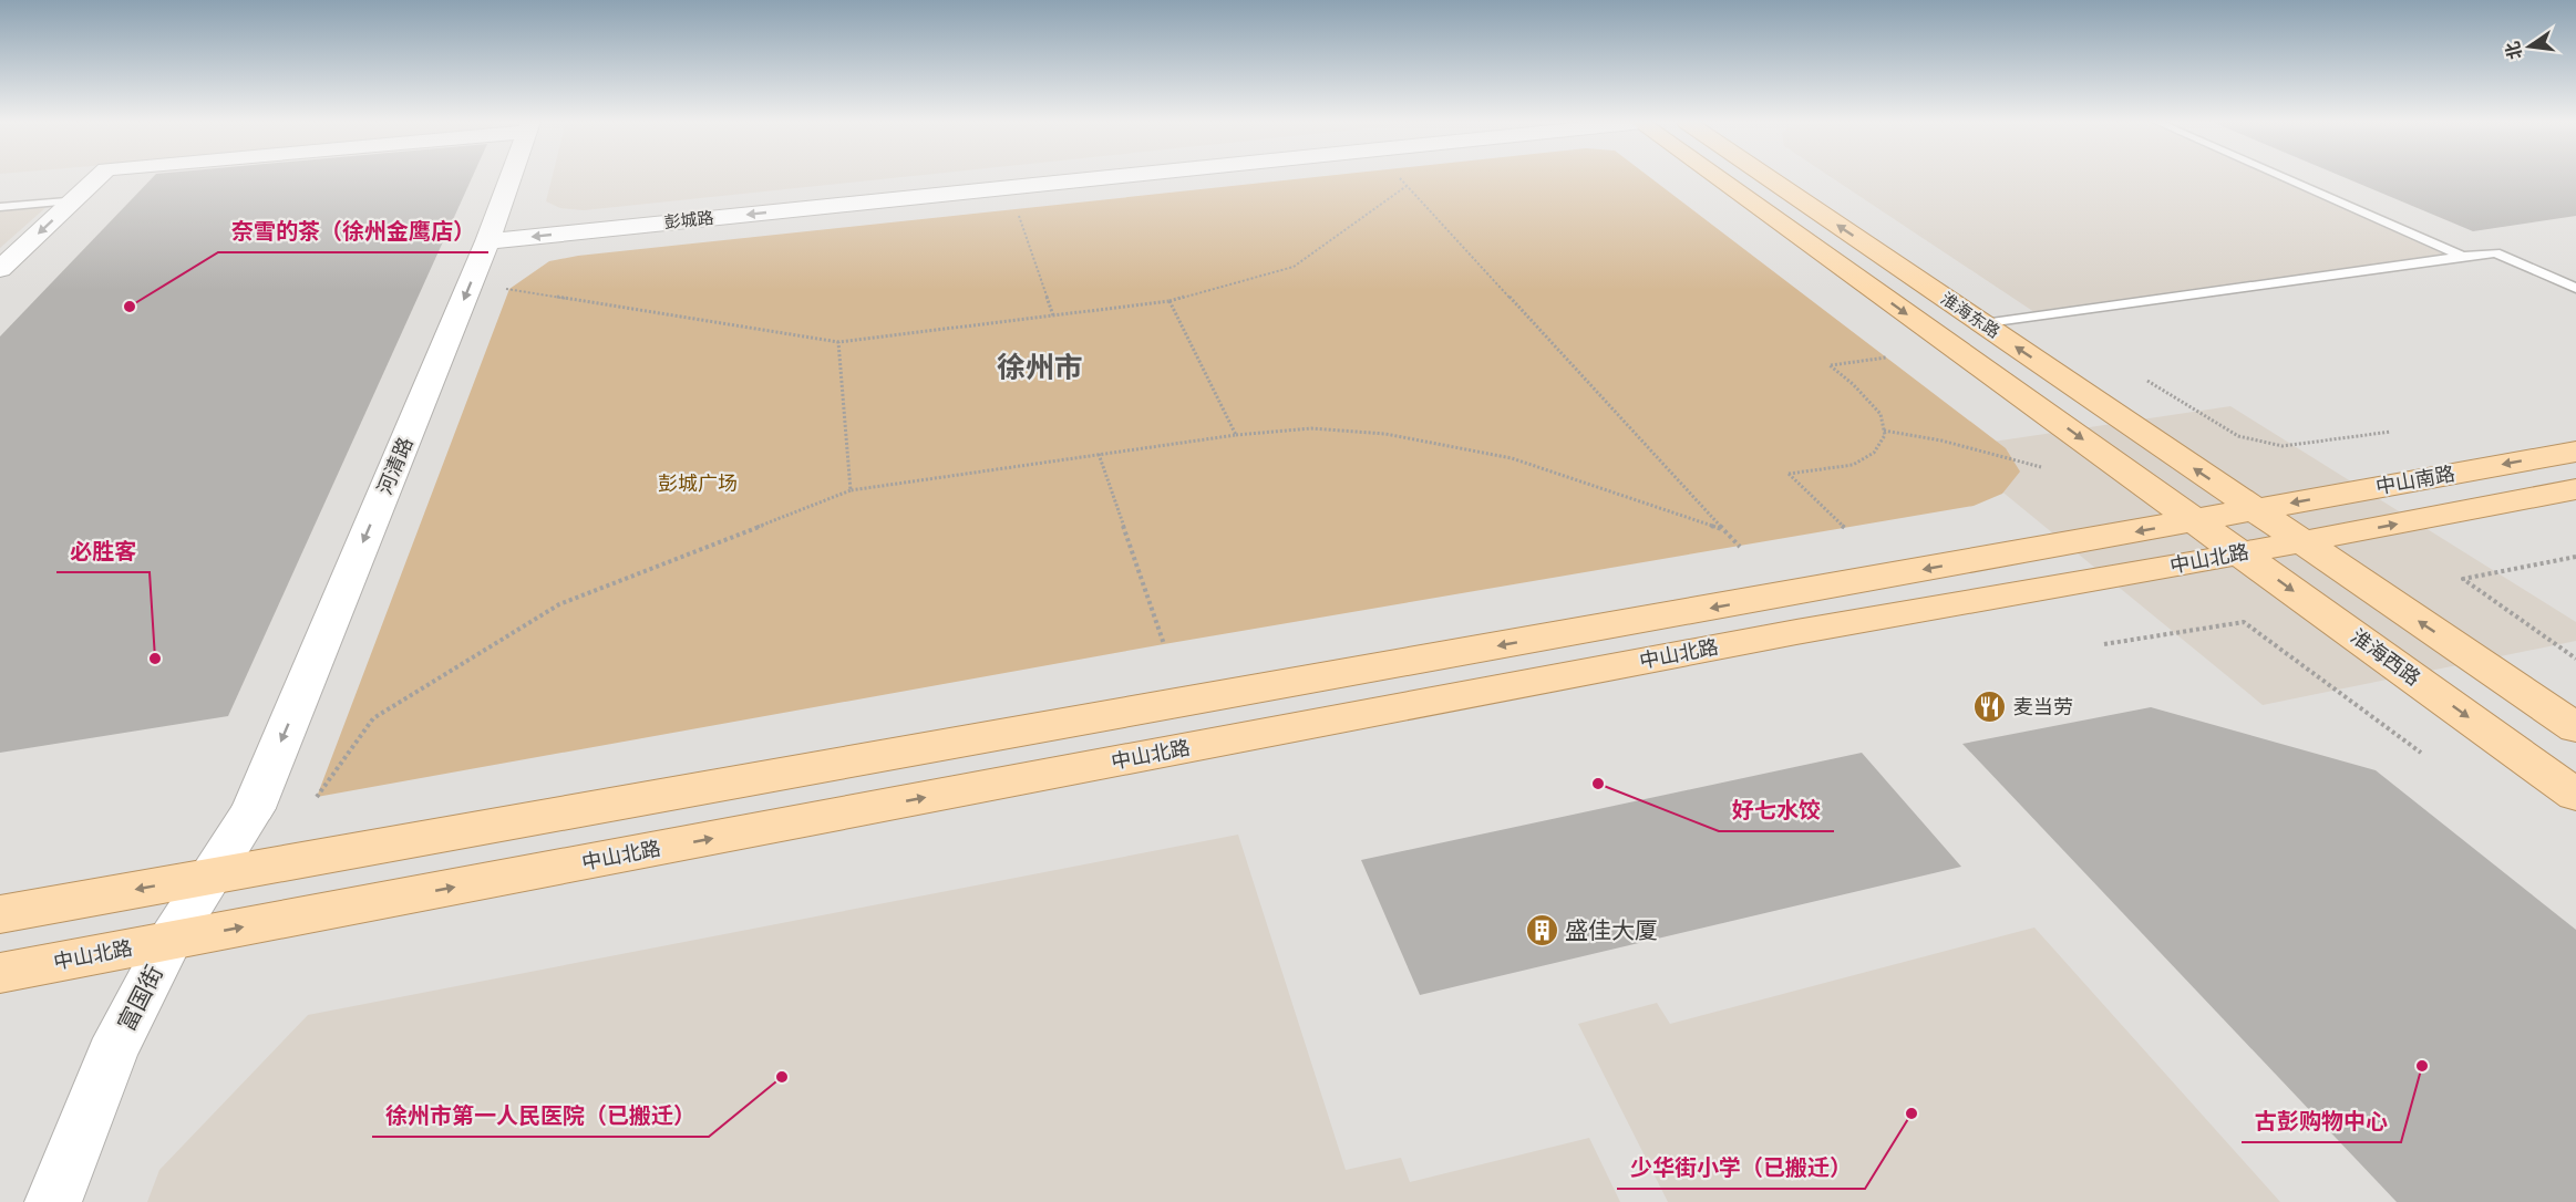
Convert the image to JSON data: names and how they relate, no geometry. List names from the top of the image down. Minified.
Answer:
{"streets":{"main road":["淮海东路","中山南路","中山北路","淮海西路"],"street":["彭城路","河清路","富国街"]},"crossings":[["彭城路","河清路"],["淮海东路","中山南路"],["淮海东路","中山北路"],["淮海东路","淮海西路"],["河清路","富国街"],["中山南路","中山北路"],["中山北路","淮海西路"],["中山北路","富国街"]],"one_way":["彭城路","河清路"],"districts":["徐州市"],"parks":["彭城广场"],"places":{"other":["奈雪的茶（徐州金鹰店）","必胜客","好七水饺","古彭购物中心","徐州市第一人民医院（已搬迁）","少华街小学（已搬迁）"],"restaurant":["麦当劳"],"building":["盛佳大厦"]},"north":"left"}
